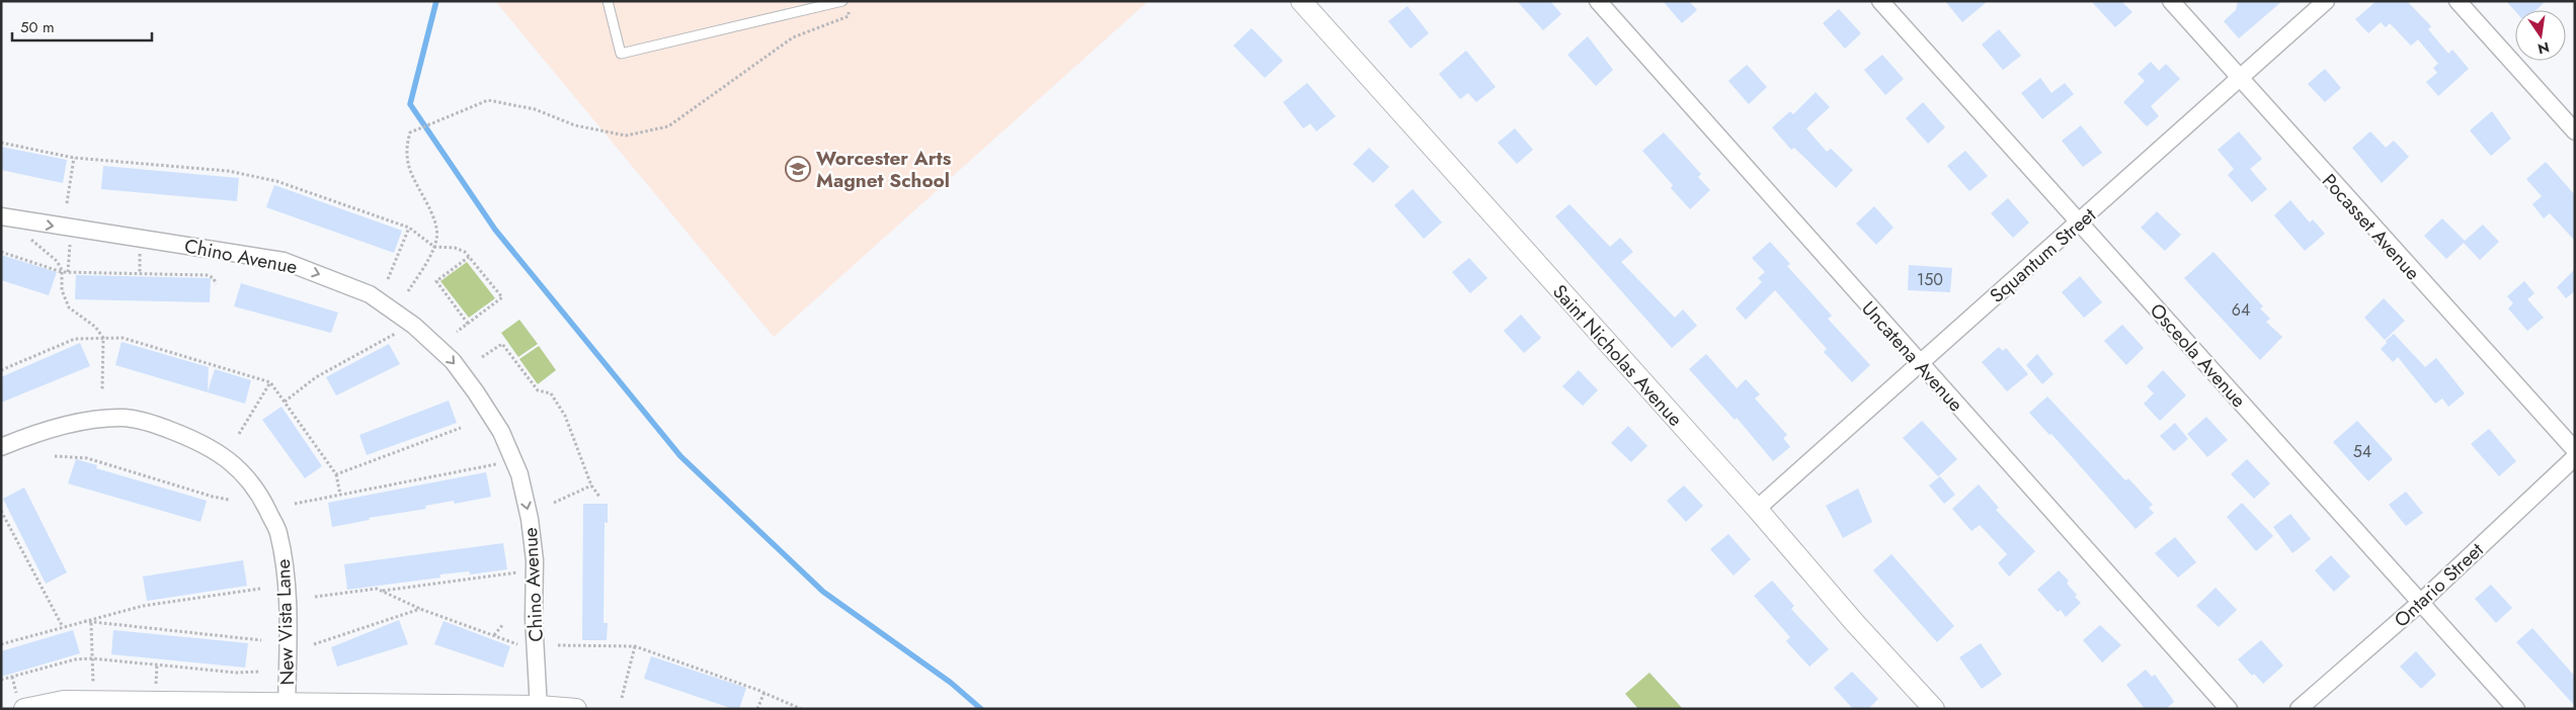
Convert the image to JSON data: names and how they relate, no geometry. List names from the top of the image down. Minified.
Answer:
{"streets":{"street":["Pocasset Avenue","Squantum Street","Chino Avenue","Saint Nicholas Avenue","Osceola Avenue","Uncatena Avenue","Ontario Street","New Vista Lane"]},"crossings":[["Pocasset Avenue","Squantum Street"],["Squantum Street","Saint Nicholas Avenue"],["Squantum Street","Osceola Avenue"],["Squantum Street","Uncatena Avenue"],["Osceola Avenue","Ontario Street"]],"one_way":["Chino Avenue"],"places":{"school or university":["Worcester Arts Magnet School"]},"house_numbers":["150","64","54"],"scale_bar":"50 m","north":"bottom"}
